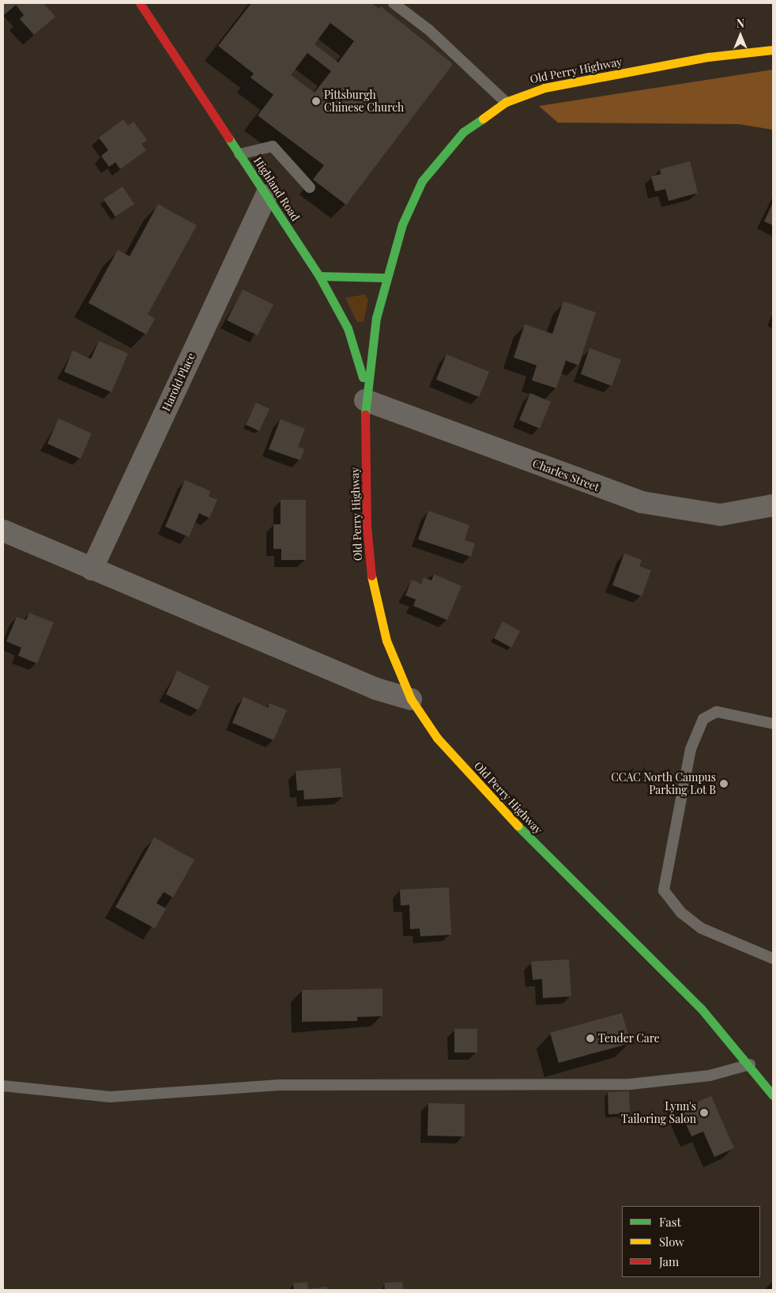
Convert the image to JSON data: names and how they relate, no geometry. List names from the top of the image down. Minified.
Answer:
{"streets":{"street":["Old Perry Highway","Highland Road","Harold Place","Charles Street"]},"crossings":[["Old Perry Highway","Highland Road"],["Old Perry Highway","Charles Street"],["Highland Road","Harold Place"],["Highland Road","Charles Street"]],"places":["Pittsburgh Chinese Church","CCAC North Campus Parking Lot B","Tender Care","Lynn's Tailoring Salon"],"legend":["Fast","Slow","Jam"],"north":"top"}
